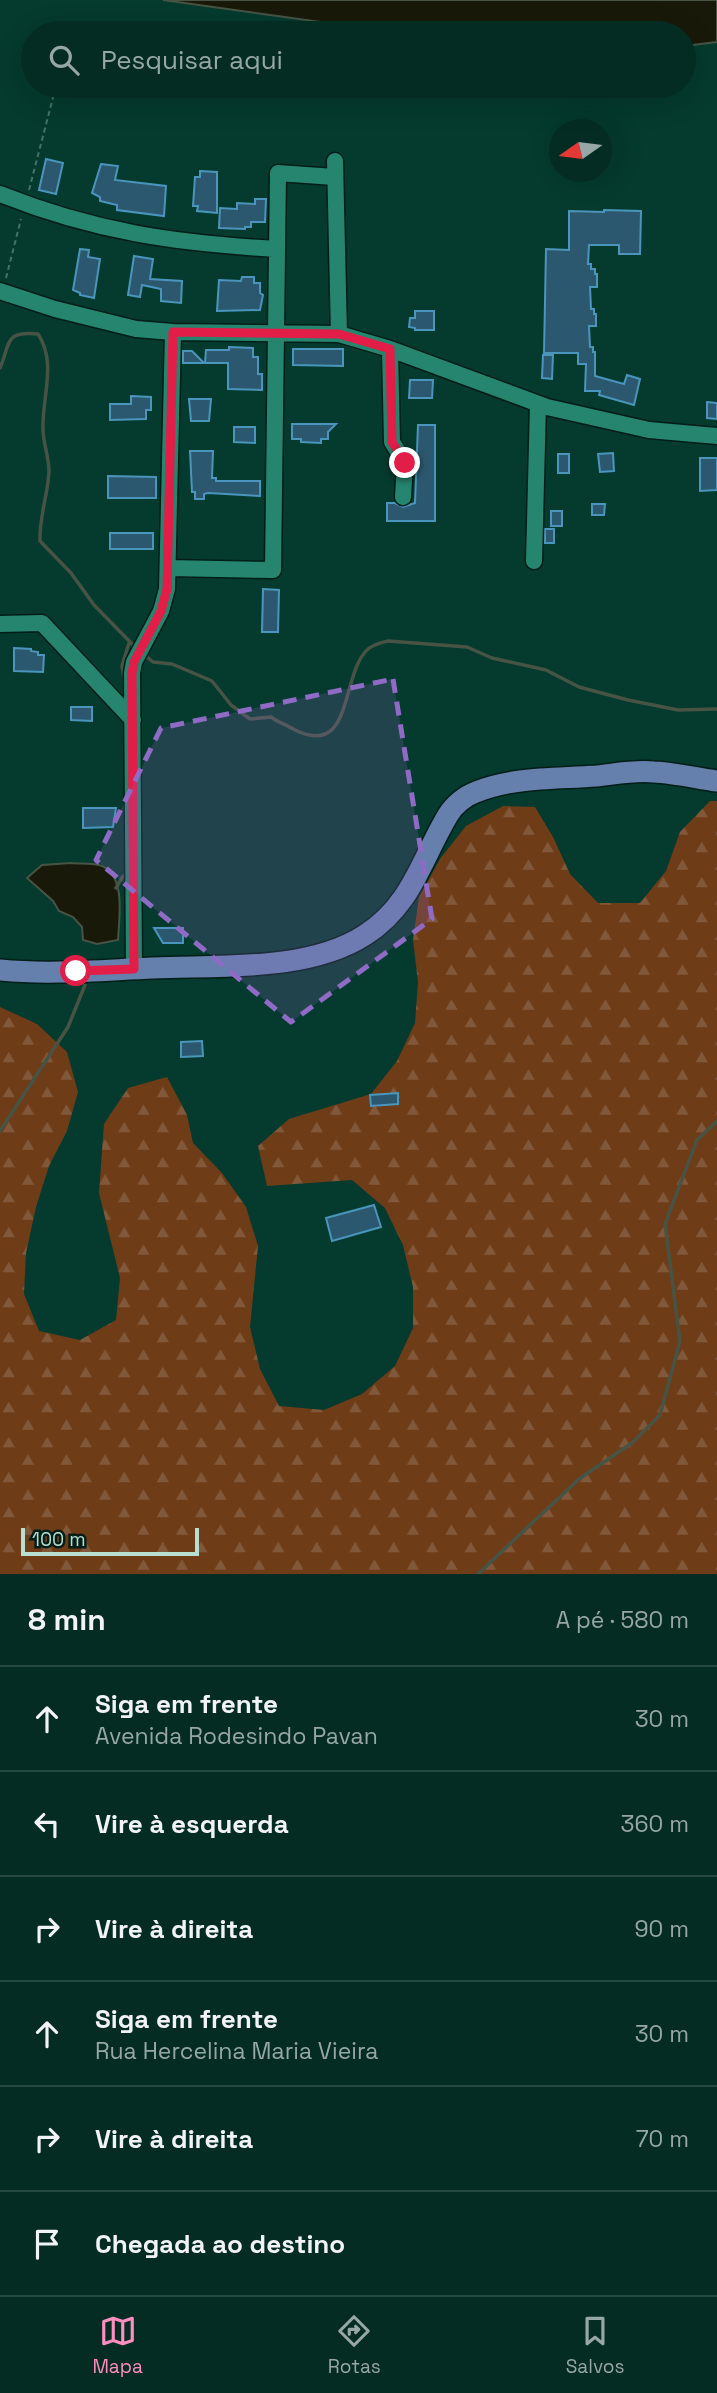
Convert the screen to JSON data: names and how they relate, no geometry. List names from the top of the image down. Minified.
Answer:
{"scale_bar":"100 m","north":"left","page":{"search":"Pesquisar aqui","scale":"100 m","heading":["8 min","A pé · 580 m"],"list":[["Siga em frente","Avenida Rodesindo Pavan","30 m"],["Vire à esquerda","360 m"],["Vire à direita","90 m"],["Siga em frente","Rua Hercelina Maria Vieira","30 m"],["Vire à direita","70 m"],"Chegada ao destino"],"nav":["Mapa","Rotas","Salvos"]}}
